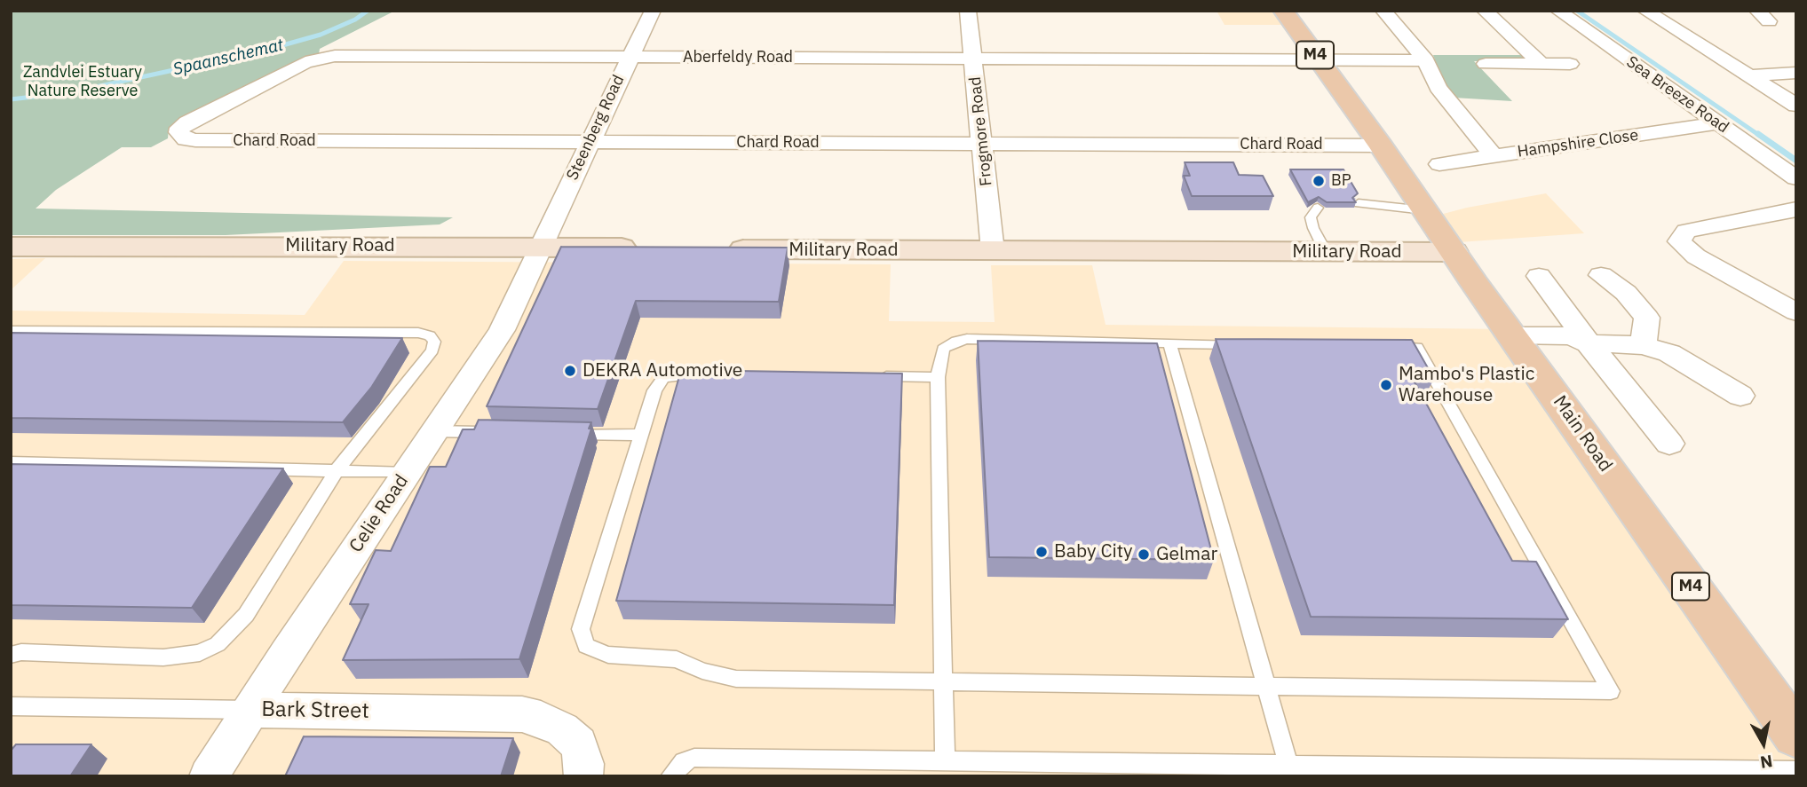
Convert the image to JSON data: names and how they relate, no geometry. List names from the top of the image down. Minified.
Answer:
{"streets":{"main road":["M4","Military Road","Main Road"],"street":["Aberfeldy Road","Sea Breeze Road","Steenberg Road","Frogmore Road","Chard Road","Hampshire Close","Celie Road","Bark Street"]},"crossings":[["Aberfeldy Road","Steenberg Road"],["Aberfeldy Road","Frogmore Road"],["Aberfeldy Road","Chard Road"],["Aberfeldy Road","Main Road"],["Sea Breeze Road","Hampshire Close"],["Steenberg Road","Chard Road"],["Steenberg Road","Military Road"],["Steenberg Road","Celie Road"],["Frogmore Road","Chard Road"],["Frogmore Road","Military Road"],["Chard Road","Main Road"],["Military Road","Main Road"],["Military Road","Celie Road"],["Celie Road","Bark Street"]],"water":["Spaanschemat"],"parks":["Zandvlei Estuary Nature Reserve"],"places":["BP","DEKRA Automotive","Mambo's Plastic Warehouse","Baby City","Gelmar"],"north":"bottom"}
